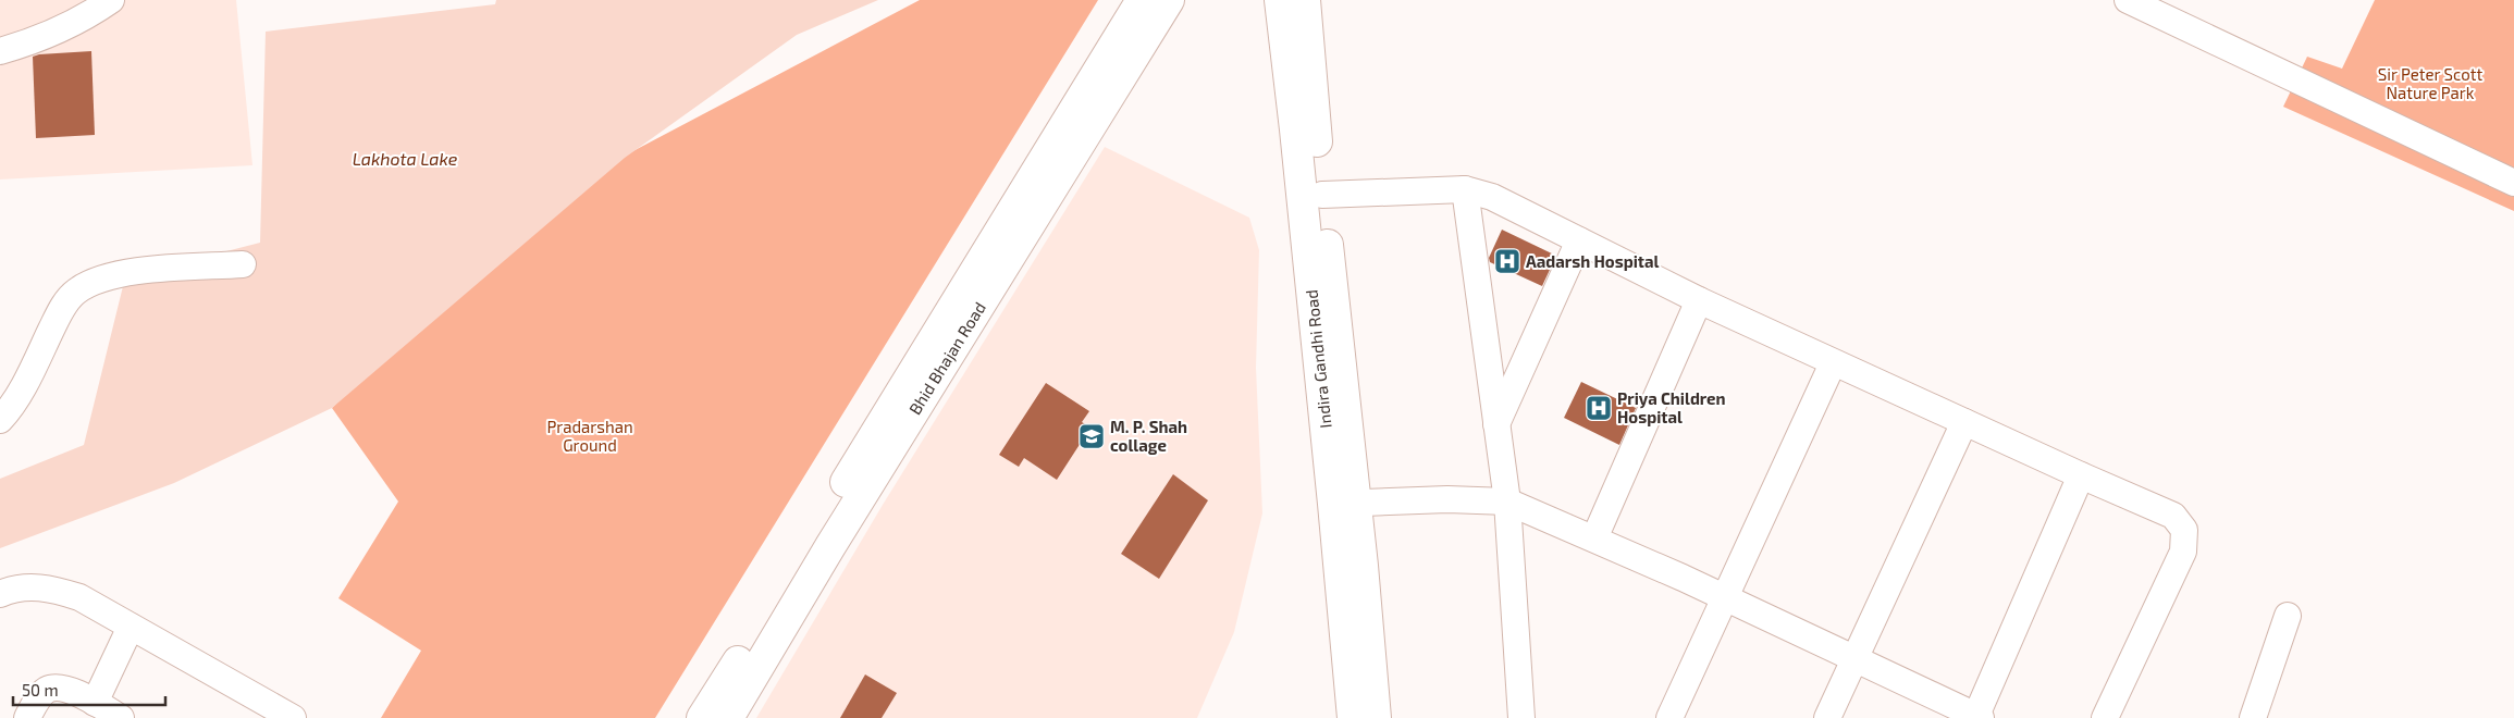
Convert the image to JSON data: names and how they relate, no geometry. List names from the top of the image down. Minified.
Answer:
{"streets":{"main road":["Bhid Bhajan Road","Indira Gandhi Road"]},"water":["Lakhota Lake"],"parks":["Sir Peter Scott Nature Park","Pradarshan Ground"],"places":{"hospital":["Aadarsh Hospital","Priya Children Hospital"],"school or university":["M. P. Shah collage"]},"scale_bar":"50 m"}
